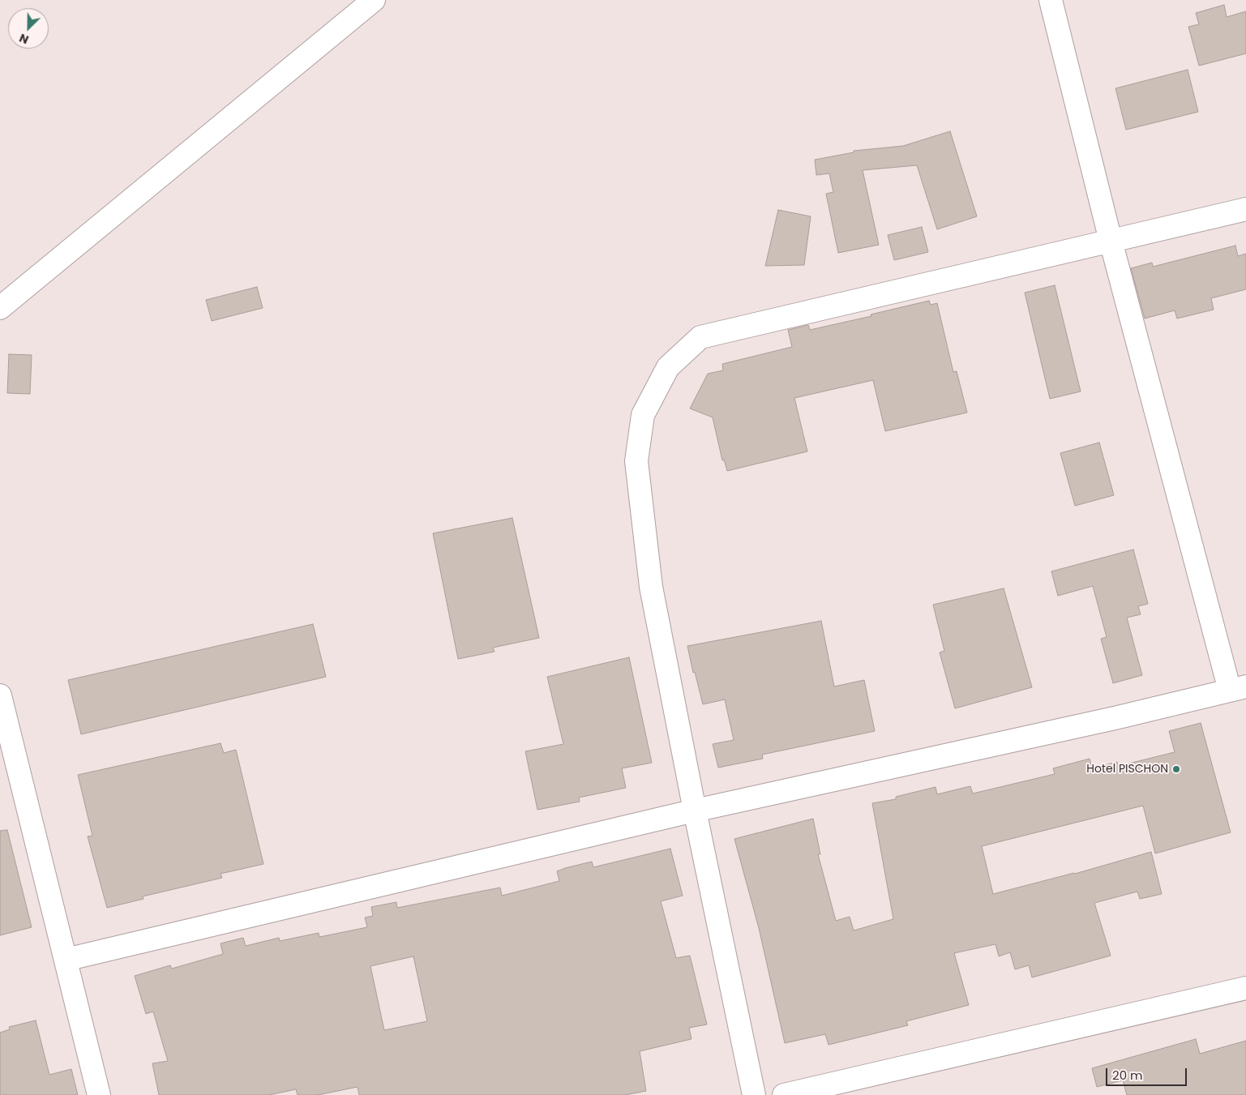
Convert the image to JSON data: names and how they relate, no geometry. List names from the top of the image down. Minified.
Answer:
{"places":["Hotel PISCHON"],"scale_bar":"20 m","north":"bottom left"}
